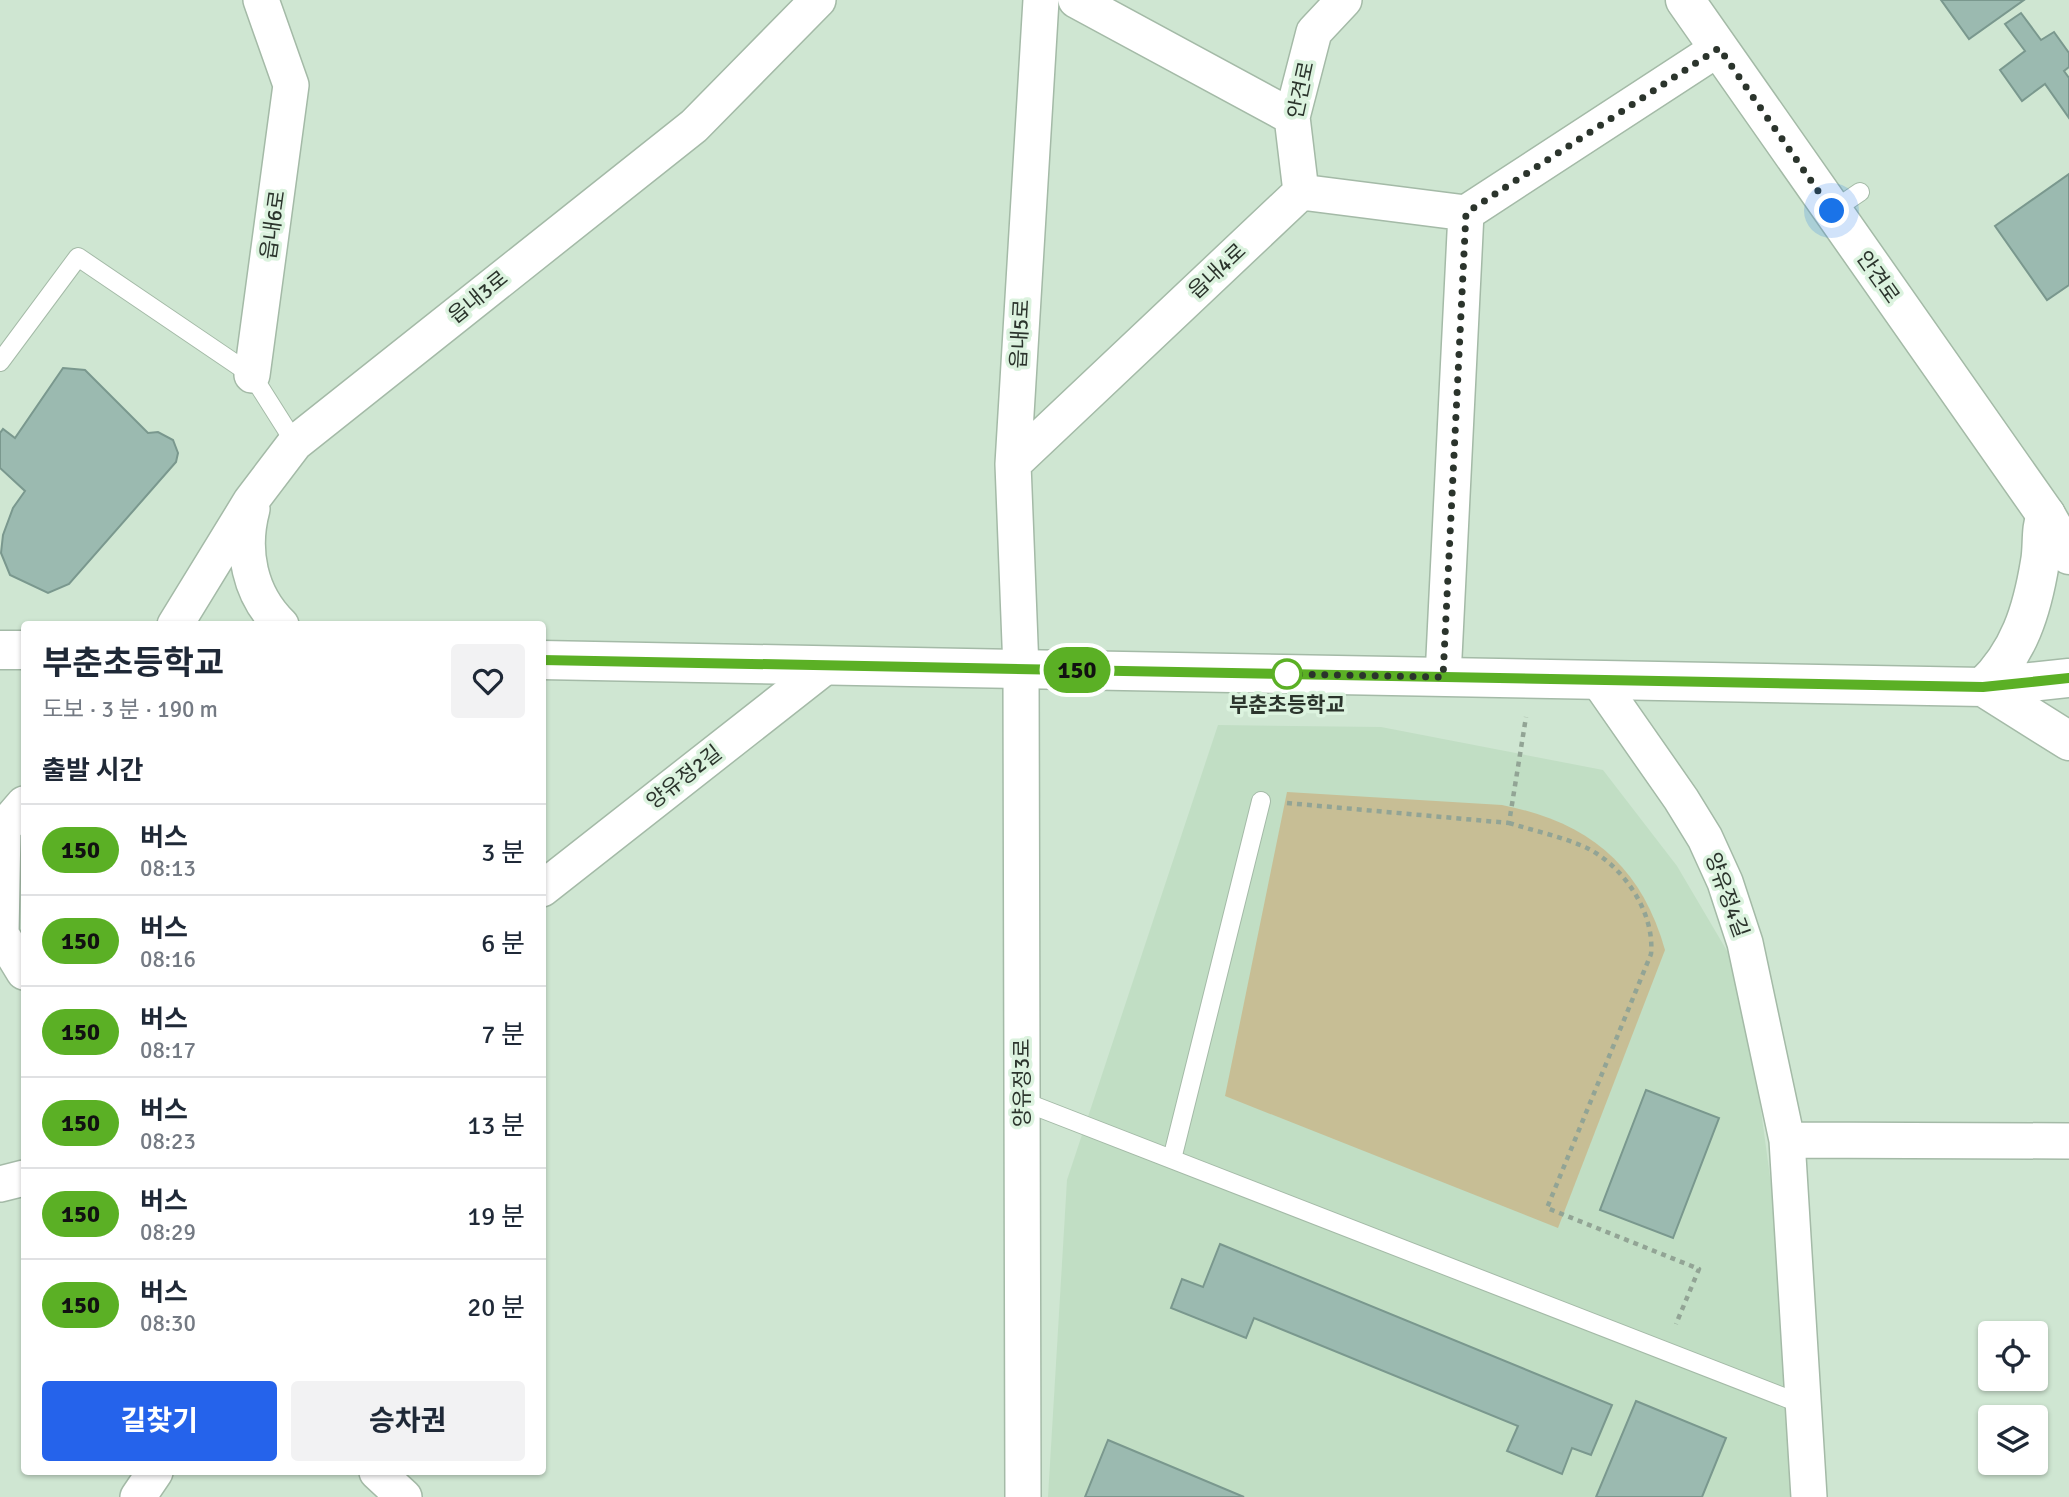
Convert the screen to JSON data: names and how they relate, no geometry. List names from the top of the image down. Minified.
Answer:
{"streets":{"street":["안견로","읍내6로","읍내4로","읍내3로","읍내5로","양유정2길","양유정4길","양유정3로"]},"crossings":[["안견로","읍내4로"],["읍내4로","읍내5로"],["읍내5로","양유정3로"]],"places":["부춘초등학교"],"lines":["bus line 150"],"page":{"on_map":"150","heading":[["부춘초등학교","도보 · 3 분 · 190 m"],"출발 시간"],"list":[{"mark":"150","name":"버스","note":"08:13","value":"3 분"},{"mark":"150","name":"버스","note":"08:16","value":"6 분"},{"mark":"150","name":"버스","note":"08:17","value":"7 분"},{"mark":"150","name":"버스","note":"08:23","value":"13 분"},{"mark":"150","name":"버스","note":"08:29","value":"19 분"},{"mark":"150","name":"버스","note":"08:30","value":"20 분"}],"buttons":["길찾기","승차권"]}}
